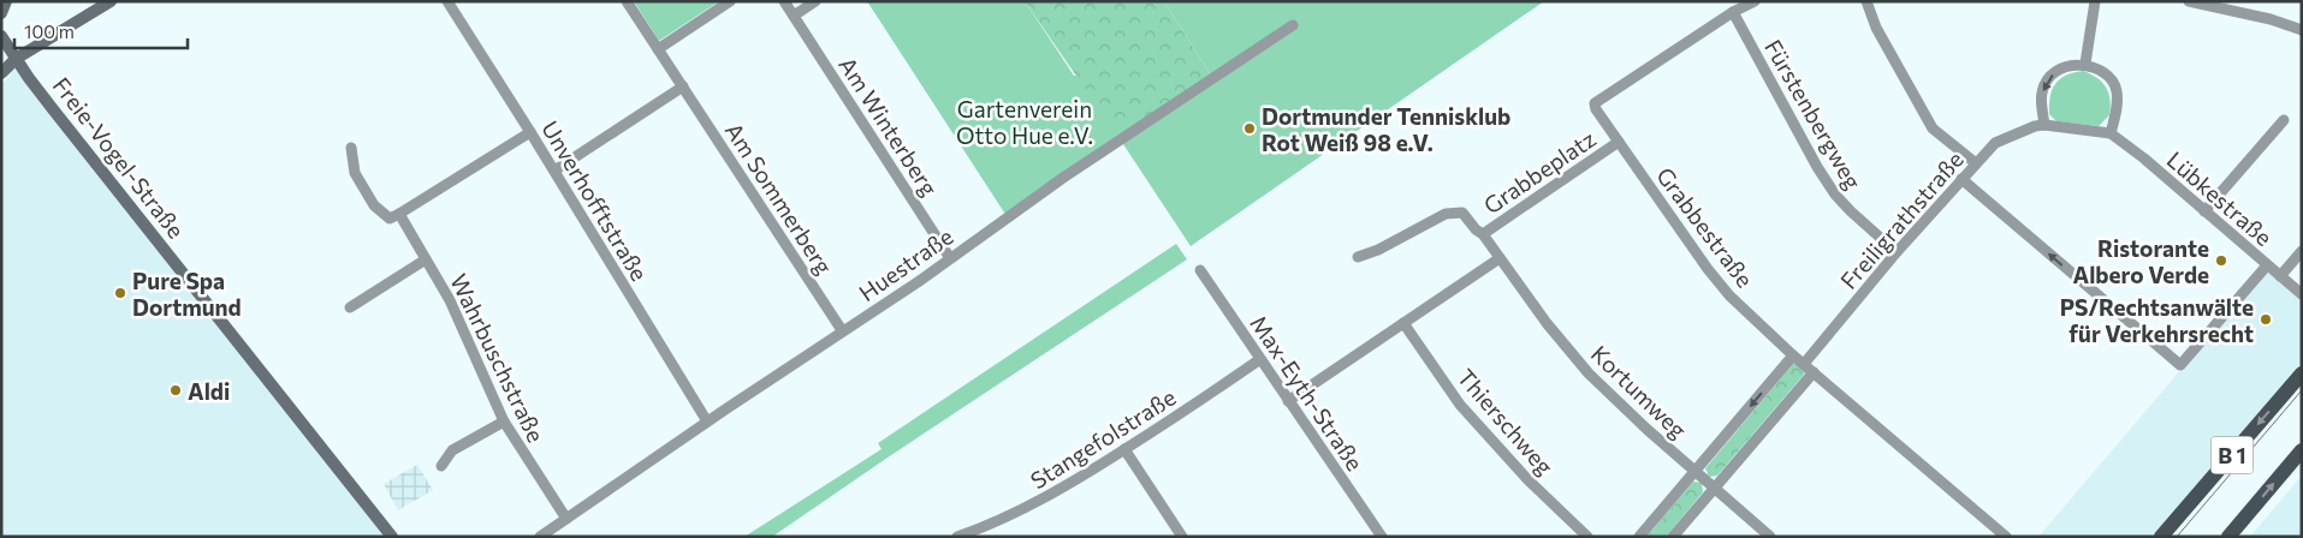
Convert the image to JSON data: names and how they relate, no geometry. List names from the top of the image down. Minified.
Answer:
{"streets":{"main road":["B 1"],"street":["Fürstenbergweg","Am Winterberg","Freie-Vogel-Straße","Grabbeplatz","Am Sommerberg","Lübkestraße","Unverhofftstraße","Freiligrathstraße","Grabbestraße","Huestraße","Wahrbuschstraße","Kortumweg","Max-Eyth-Straße","Thierschweg","Stangefolstraße"]},"crossings":[["Fürstenbergweg","Freiligrathstraße"],["Fürstenbergweg","Grabbestraße"],["Am Winterberg","Huestraße"],["Grabbeplatz","Grabbestraße"],["Grabbeplatz","Kortumweg"],["Am Sommerberg","Huestraße"],["Lübkestraße","Freiligrathstraße"],["Unverhofftstraße","Huestraße"],["Freiligrathstraße","Grabbestraße"],["Huestraße","Wahrbuschstraße"],["Max-Eyth-Straße","Stangefolstraße"]],"parks":["Gartenverein Otto Hue e.V."],"places":["Dortmunder Tennisklub Rot Weiß 98 e.V.","Ristorante Albero Verde","Pure Spa Dortmund","PS/Rechtsanwälte für Verkehrsrecht","Aldi"],"scale_bar":"100 m"}
